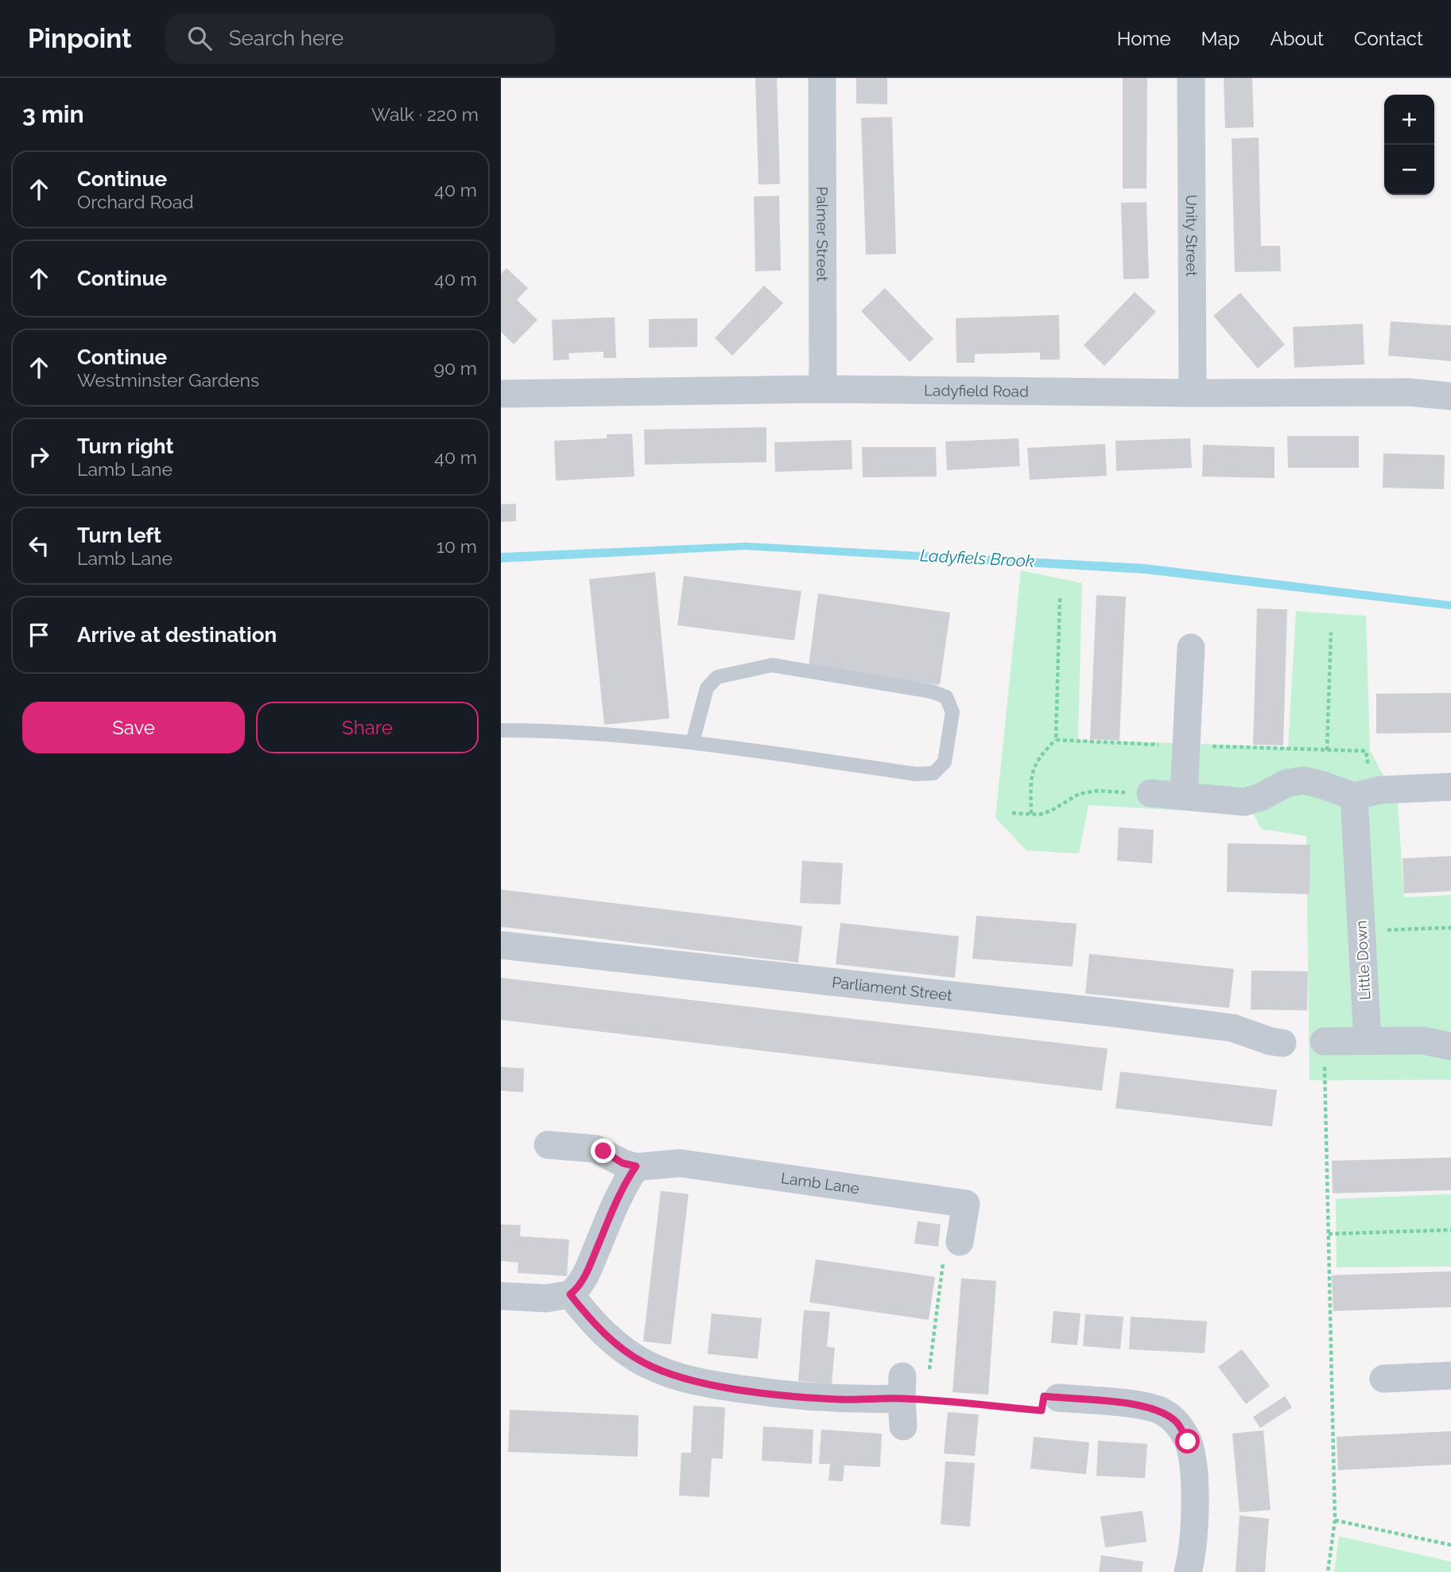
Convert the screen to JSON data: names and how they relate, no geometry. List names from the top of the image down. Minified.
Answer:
{"streets":{"street":["Palmer Street","Unity Street","Ladyfield Road","Little Down","Parliament Street","Lamb Lane"]},"crossings":[["Palmer Street","Ladyfield Road"],["Unity Street","Ladyfield Road"]],"water":["Ladyfiels Brook"],"page":{"header":"Pinpoint","search":"Search here","nav":["Home","Map","About","Contact"],"heading":["3 min","Walk · 220 m"],"map_buttons":["+","−"],"list":[["Continue","Orchard Road","40 m"],["Continue","40 m"],["Continue","Westminster Gardens","90 m"],["Turn right","Lamb Lane","40 m"],["Turn left","Lamb Lane","10 m"],"Arrive at destination"],"buttons":["Save","Share"]}}
